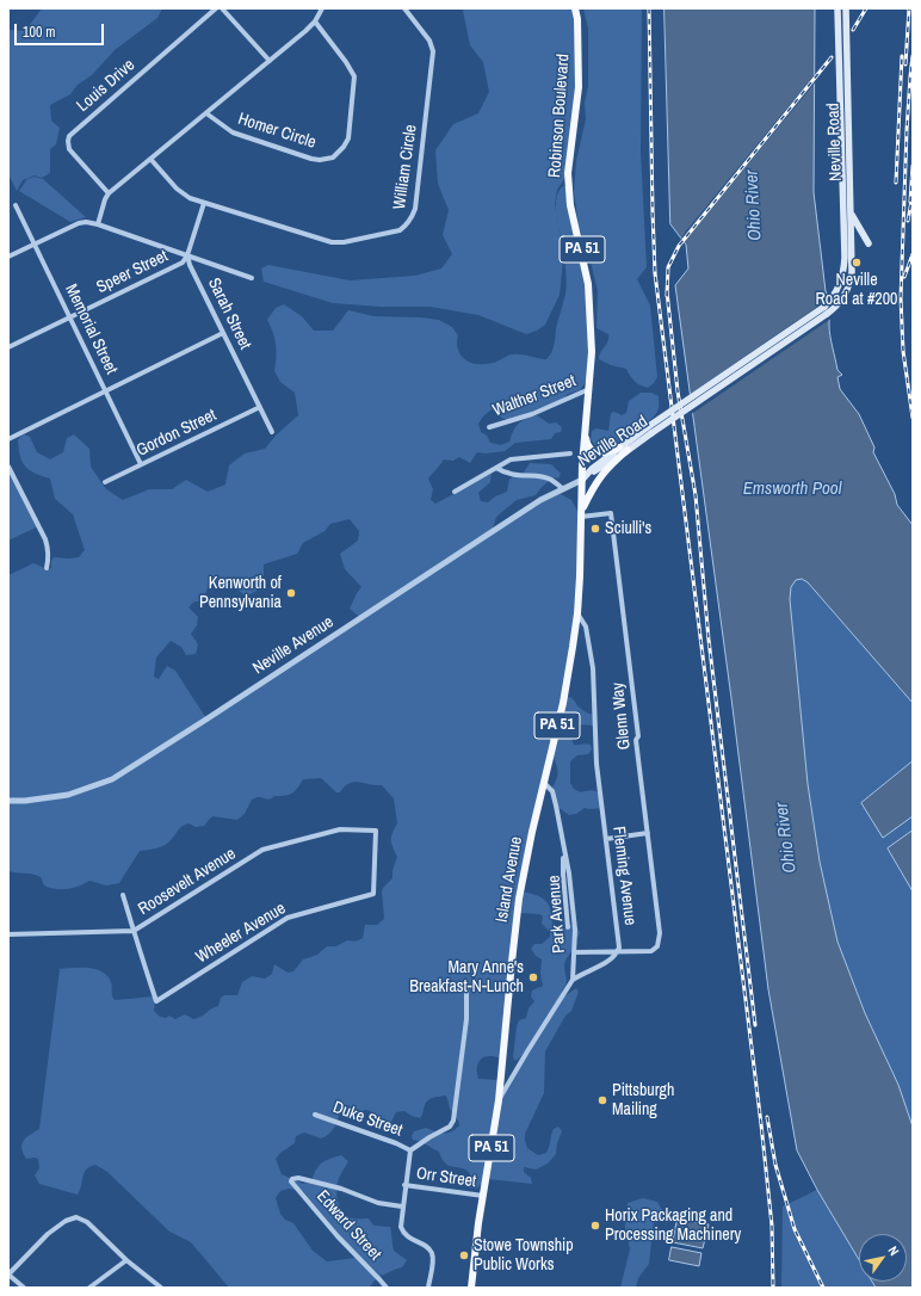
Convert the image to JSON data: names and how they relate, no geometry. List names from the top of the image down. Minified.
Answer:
{"streets":{"main road":["Robinson Boulevard","Neville Road","PA 51","Island Avenue"],"street":["Louis Drive","Homer Circle","William Circle","Speer Street","Sarah Street","Memorial Street","Walther Street","Gordon Street","Neville Avenue","Glenn Way","Fleming Avenue","Roosevelt Avenue","Park Avenue","Wheeler Avenue","Duke Street","Orr Street","Edward Street"]},"crossings":[["Robinson Boulevard","Neville Road"],["Robinson Boulevard","Walther Street"],["Robinson Boulevard","Neville Avenue"],["Robinson Boulevard","Island Avenue"],["Neville Road","Neville Avenue"],["Neville Road","Island Avenue"],["Speer Street","Sarah Street"],["Speer Street","Memorial Street"],["Sarah Street","Gordon Street"],["Memorial Street","Gordon Street"],["Neville Avenue","Island Avenue"],["Glenn Way","Fleming Avenue"],["Glenn Way","Island Avenue"],["Fleming Avenue","Island Avenue"],["Fleming Avenue","Park Avenue"],["Island Avenue","Park Avenue"],["Island Avenue","Orr Street"],["Roosevelt Avenue","Wheeler Avenue"]],"water":["Ohio River","Emsworth Pool"],"places":["Neville Road at #200","Sciulli's","Kenworth of Pennsylvania","Mary Anne's Breakfast-N-Lunch","Pittsburgh Mailing","Horix Packaging and Processing Machinery","Stowe Township Public Works"],"scale_bar":"100 m","north":"top right"}
